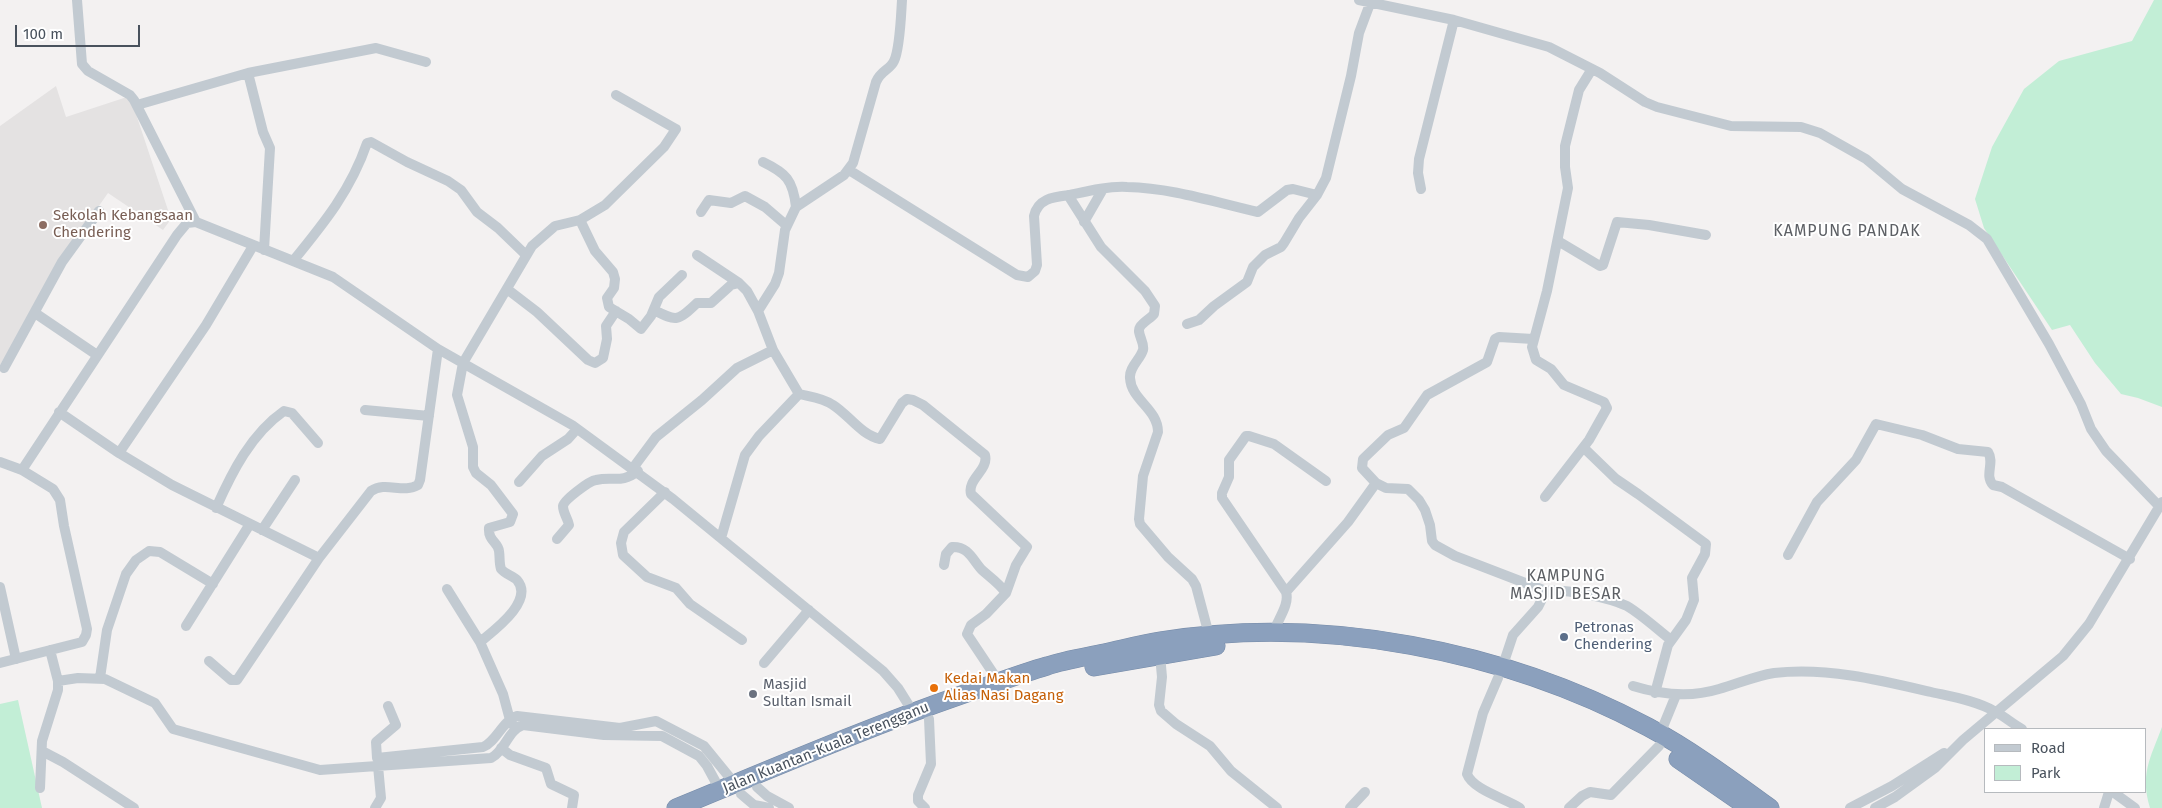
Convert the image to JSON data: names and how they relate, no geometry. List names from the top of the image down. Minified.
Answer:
{"streets":{"highway":["Jalan Kuantan-Kuala Terengganu"]},"districts":["KAMPUNG PANDAK","KAMPUNG MASJID BESAR"],"places":["Sekolah Kebangsaan Chendering","Petronas Chendering","Kedai Makan Alias Nasi Dagang","Masjid Sultan Ismail"],"legend":["Road","Park"],"scale_bar":"100 m"}
